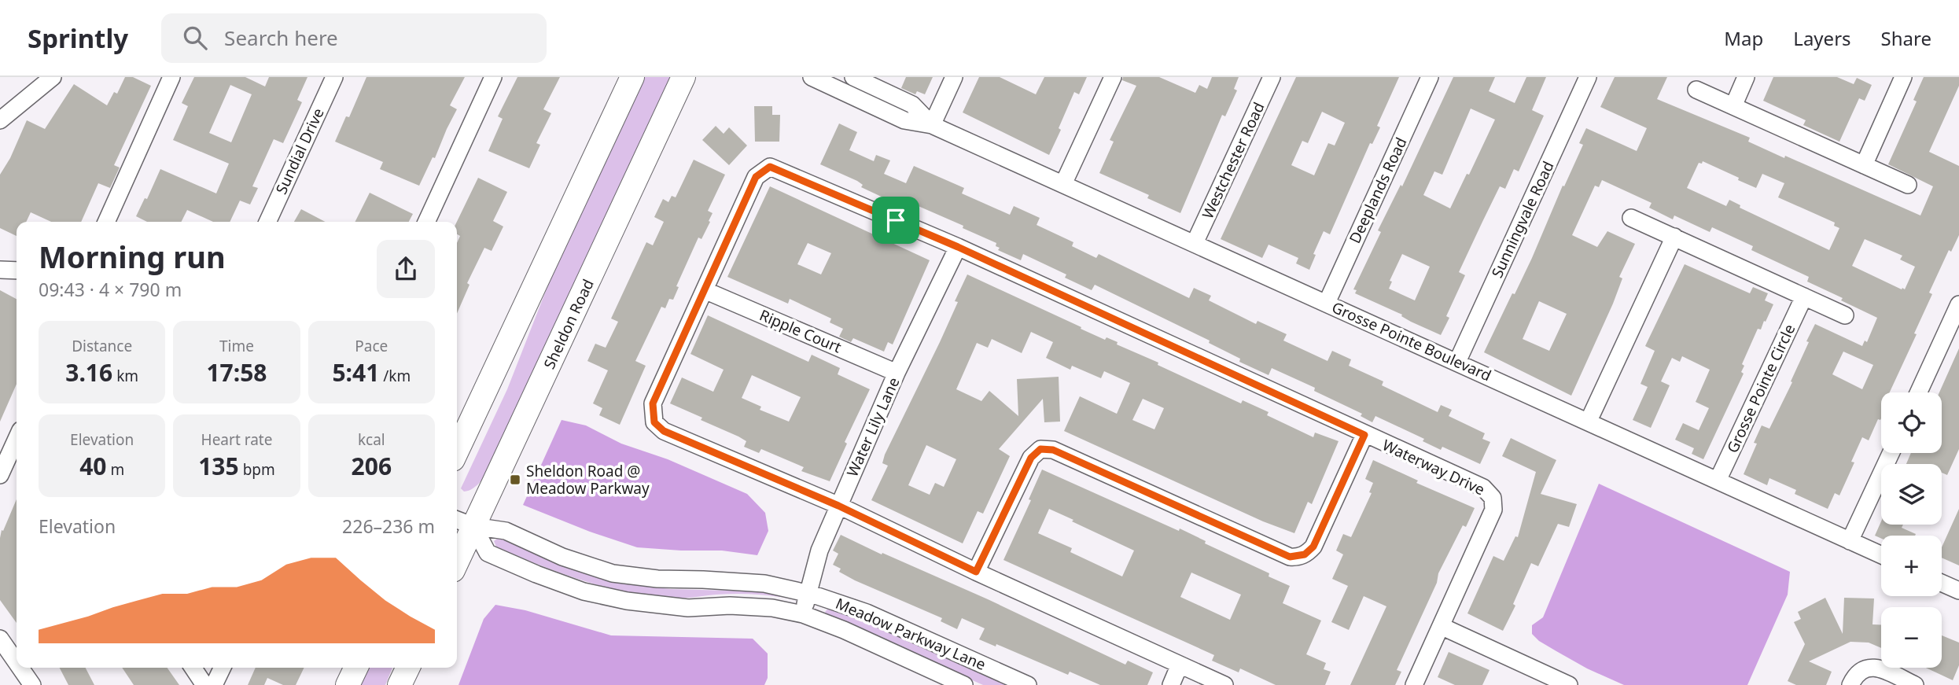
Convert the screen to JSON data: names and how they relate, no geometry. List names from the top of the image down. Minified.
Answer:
{"streets":{"main road":["Sheldon Road"],"street":["Sundial Drive","Westchester Road","Deeplands Road","Sunningvale Road","Ripple Court","Grosse Pointe Boulevard","Grosse Pointe Circle","Water Lily Lane","Waterway Drive","Meadow Parkway Lane"]},"crossings":[["Westchester Road","Grosse Pointe Boulevard"],["Deeplands Road","Grosse Pointe Boulevard"],["Sunningvale Road","Grosse Pointe Boulevard"],["Sheldon Road","Meadow Parkway Lane"],["Ripple Court","Water Lily Lane"],["Ripple Court","Waterway Drive"],["Grosse Pointe Boulevard","Grosse Pointe Circle"],["Water Lily Lane","Waterway Drive"],["Water Lily Lane","Meadow Parkway Lane"]],"places":{"transit":["Sheldon Road @ Meadow Parkway"]},"page":{"header":"Sprintly","search":"Search here","nav":["Map","Layers","Share"],"heading":["Morning run","09:43 · 4 × 790 m"],"stats":[["Distance","3.16 km"],["Time","17:58"],["Pace","5:41 /km"],["Elevation","40 m"],["Heart rate","135 bpm"],["kcal","206"]],"map_buttons":["+","−"],"chart":["Elevation","226–236 m"]}}
